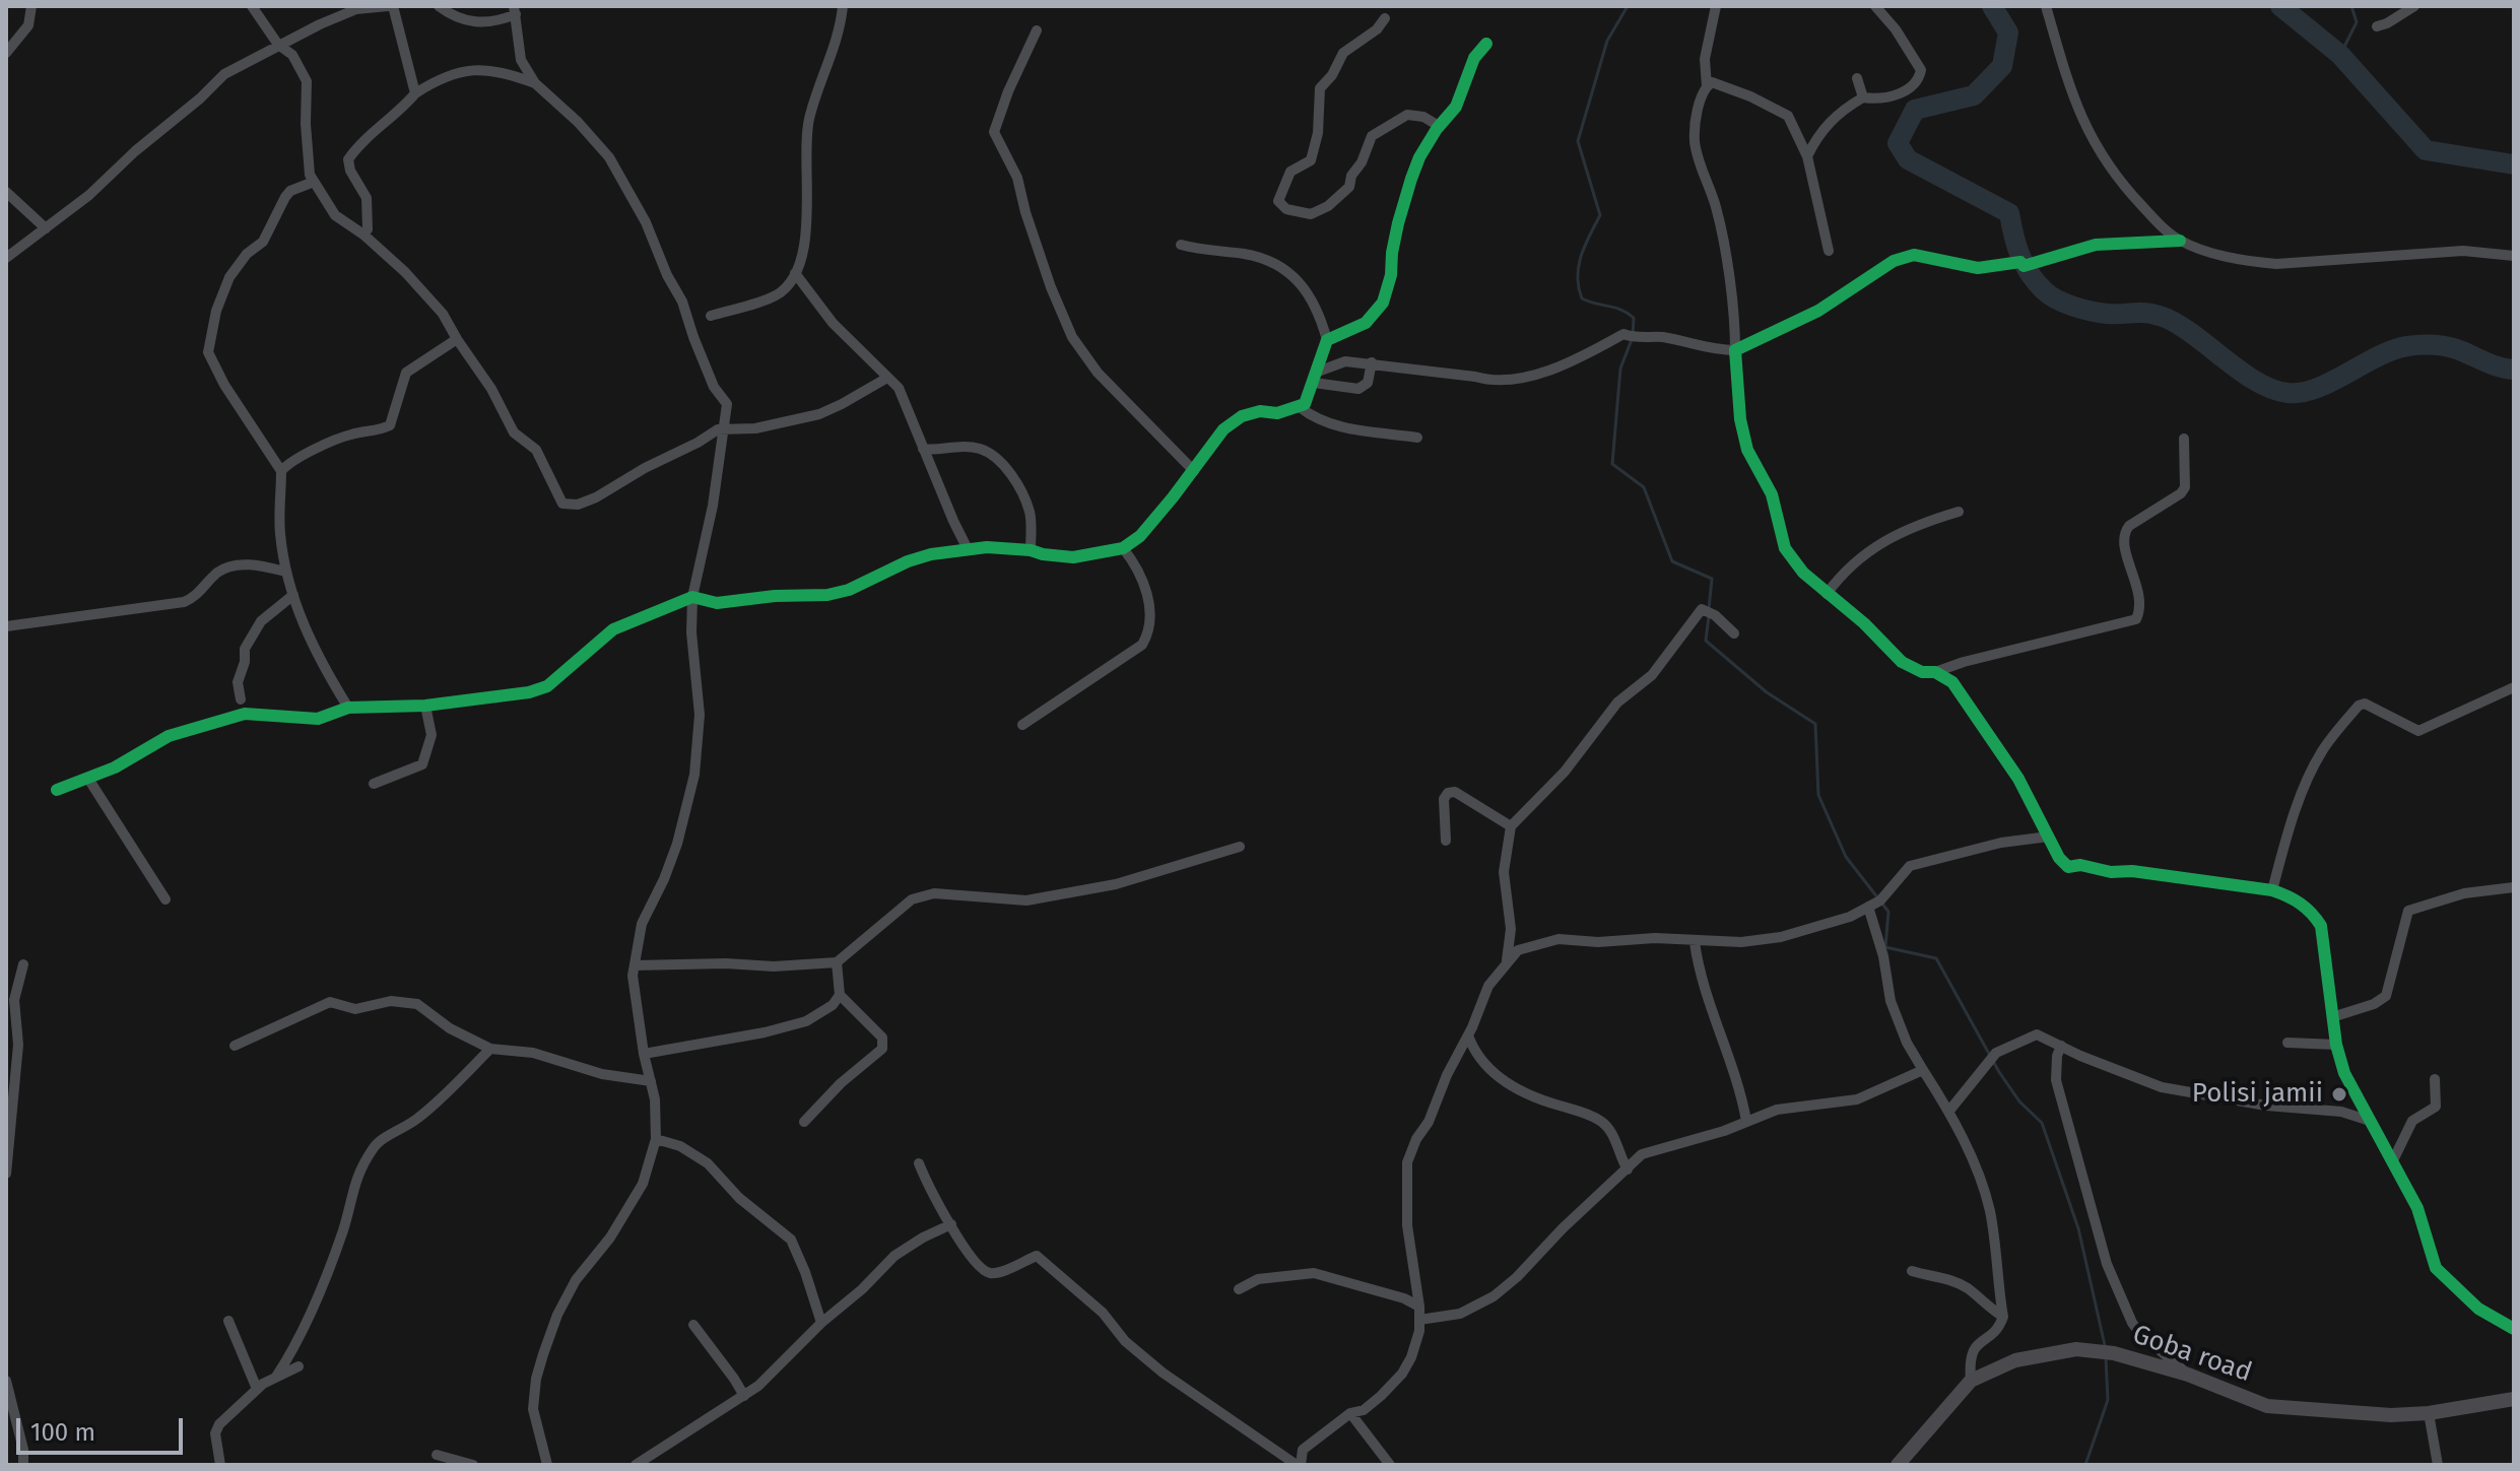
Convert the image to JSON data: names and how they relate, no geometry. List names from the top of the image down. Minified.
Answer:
{"streets":{"main road":["Goba road"]},"places":["Polisi jamii"],"scale_bar":"100 m"}
